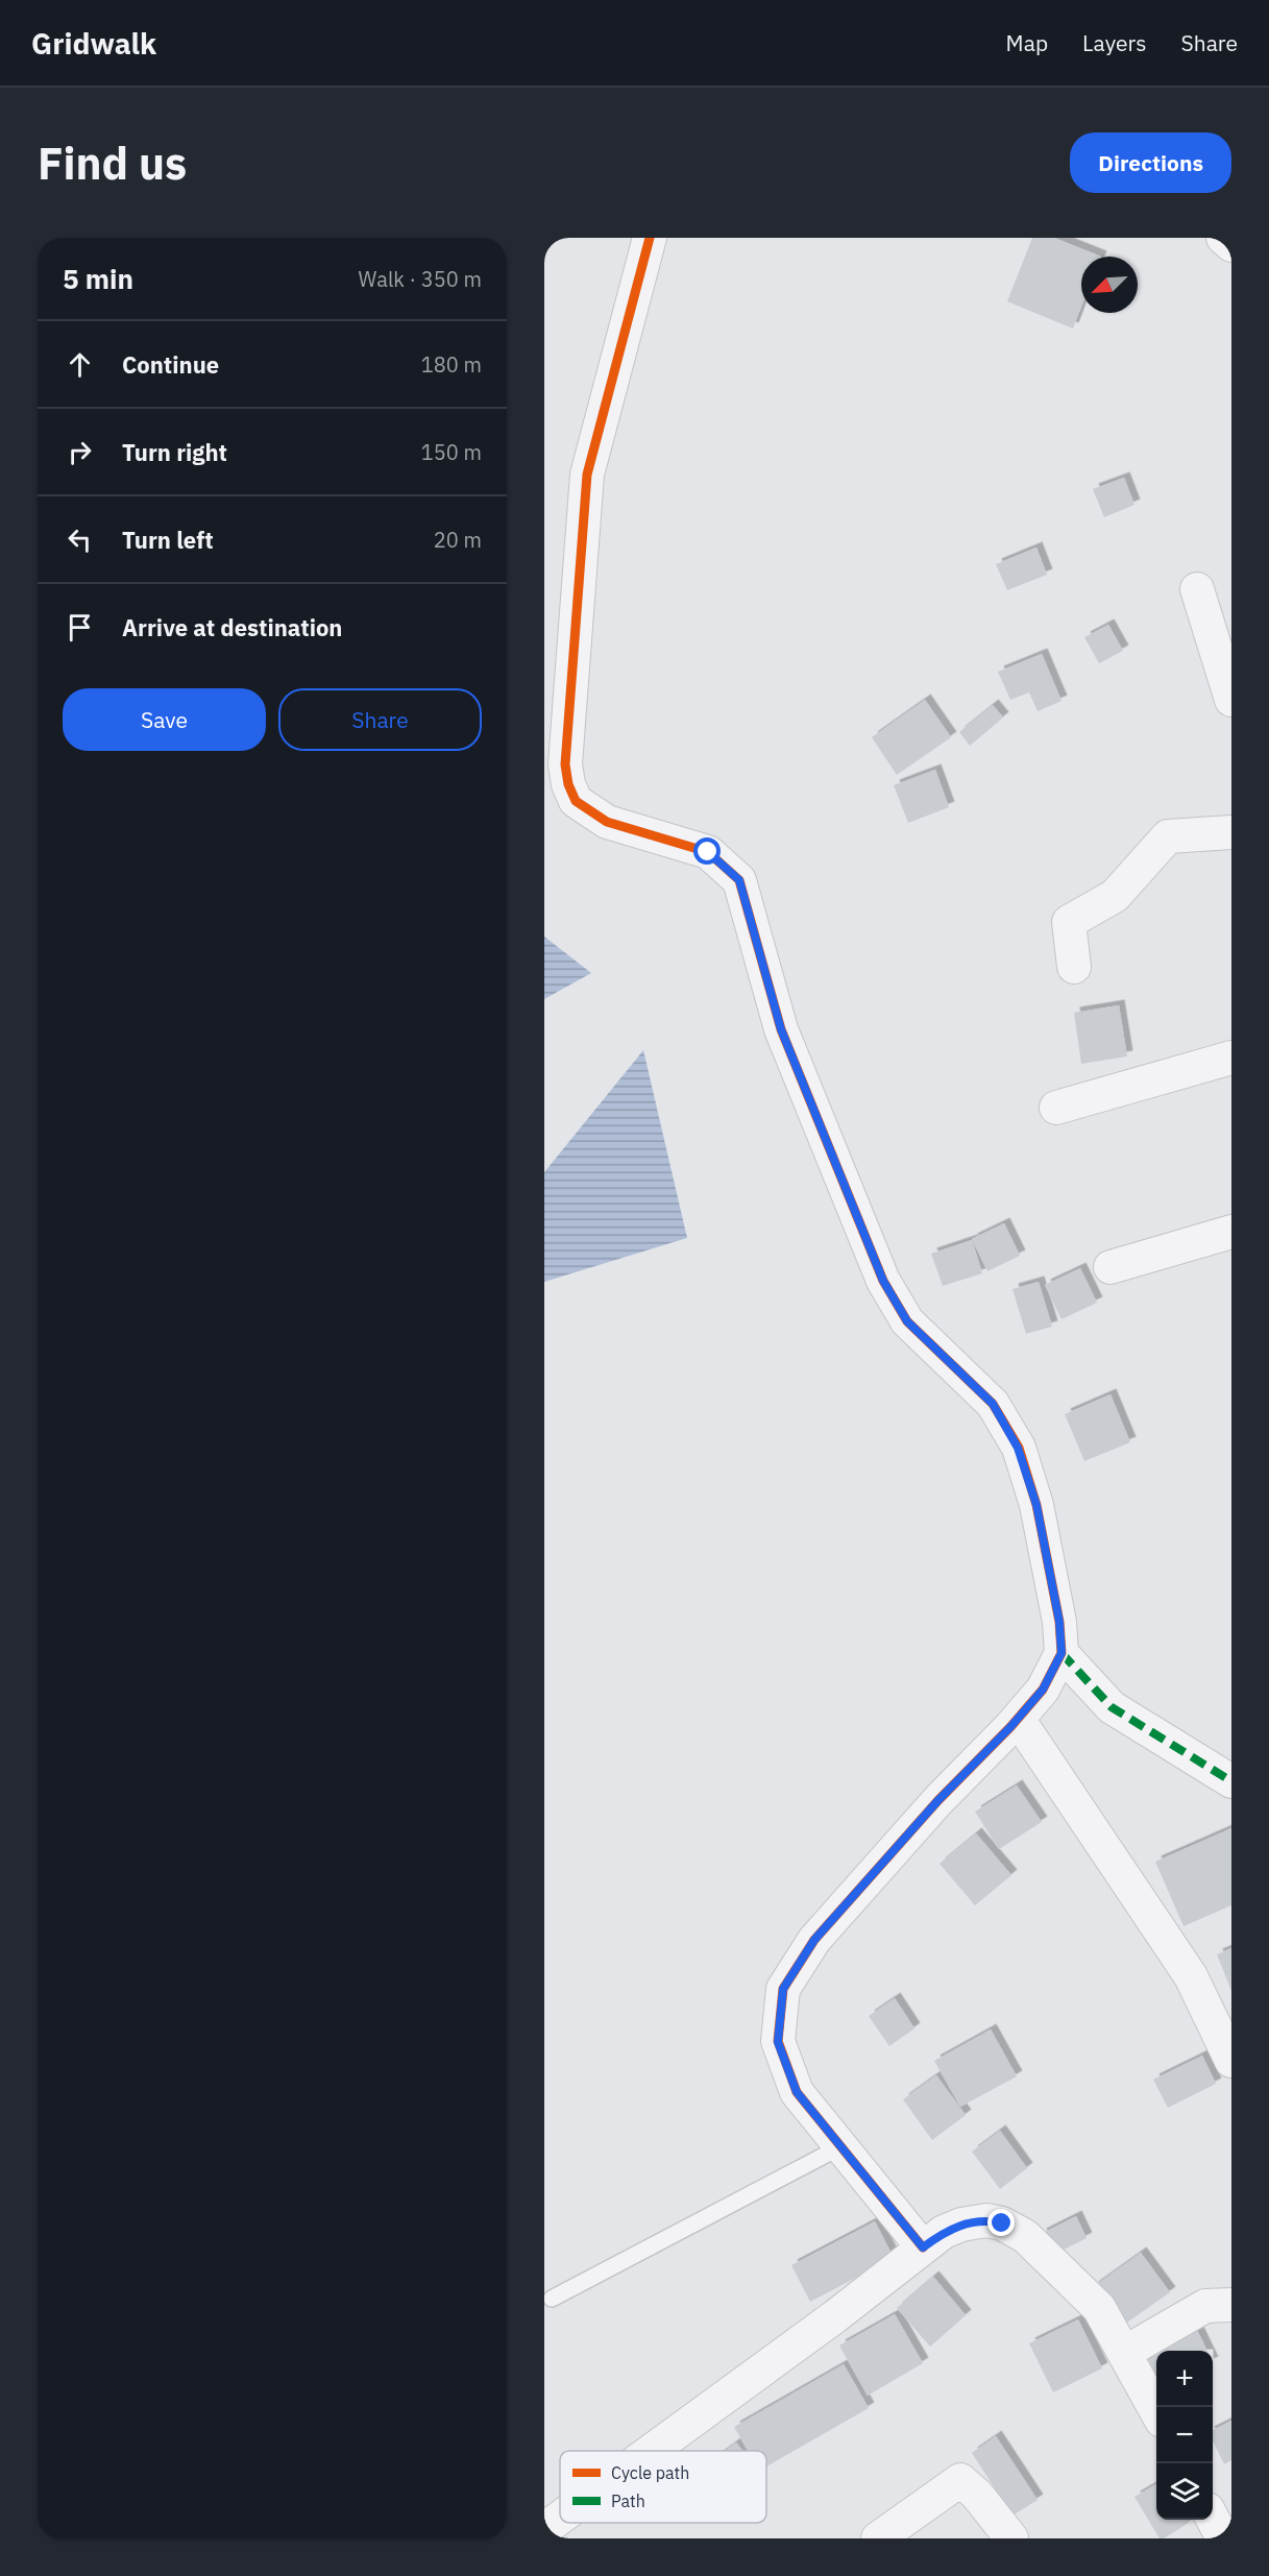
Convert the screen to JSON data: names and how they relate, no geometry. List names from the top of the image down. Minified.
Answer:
{"legend":["Cycle path","Path"],"north":"bottom left","page":{"header":"Gridwalk","nav":["Map","Layers","Share"],"buttons":["Directions",["Save","Share"]],"title":"Find us","heading":["5 min","Walk · 350 m"],"list":[["Continue","180 m"],["Turn right","150 m"],["Turn left","20 m"],"Arrive at destination"],"map_buttons":["+","−"]}}
